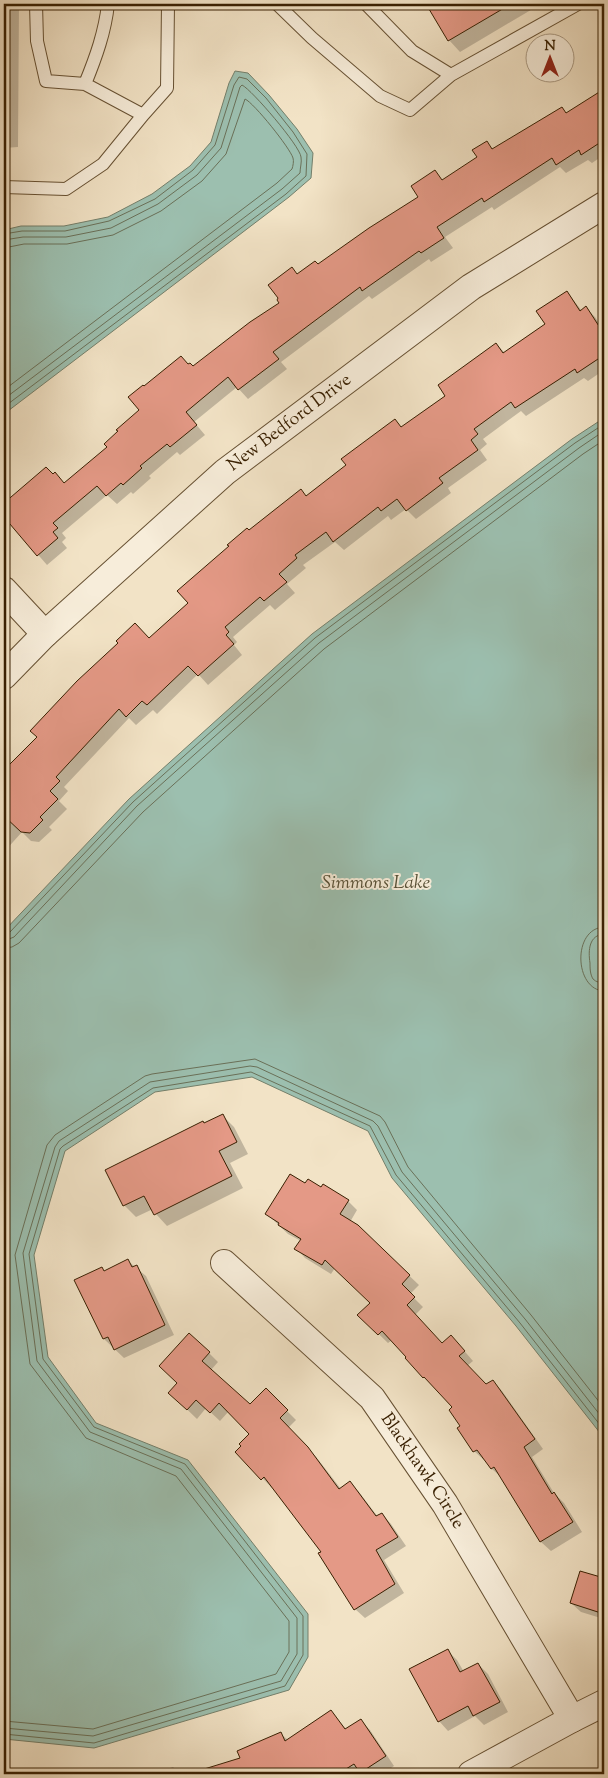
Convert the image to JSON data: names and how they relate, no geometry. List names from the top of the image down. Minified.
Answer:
{"streets":{"street":["New Bedford Drive","Blackhawk Circle"]},"water":["Simmons Lake"],"north":"top"}
